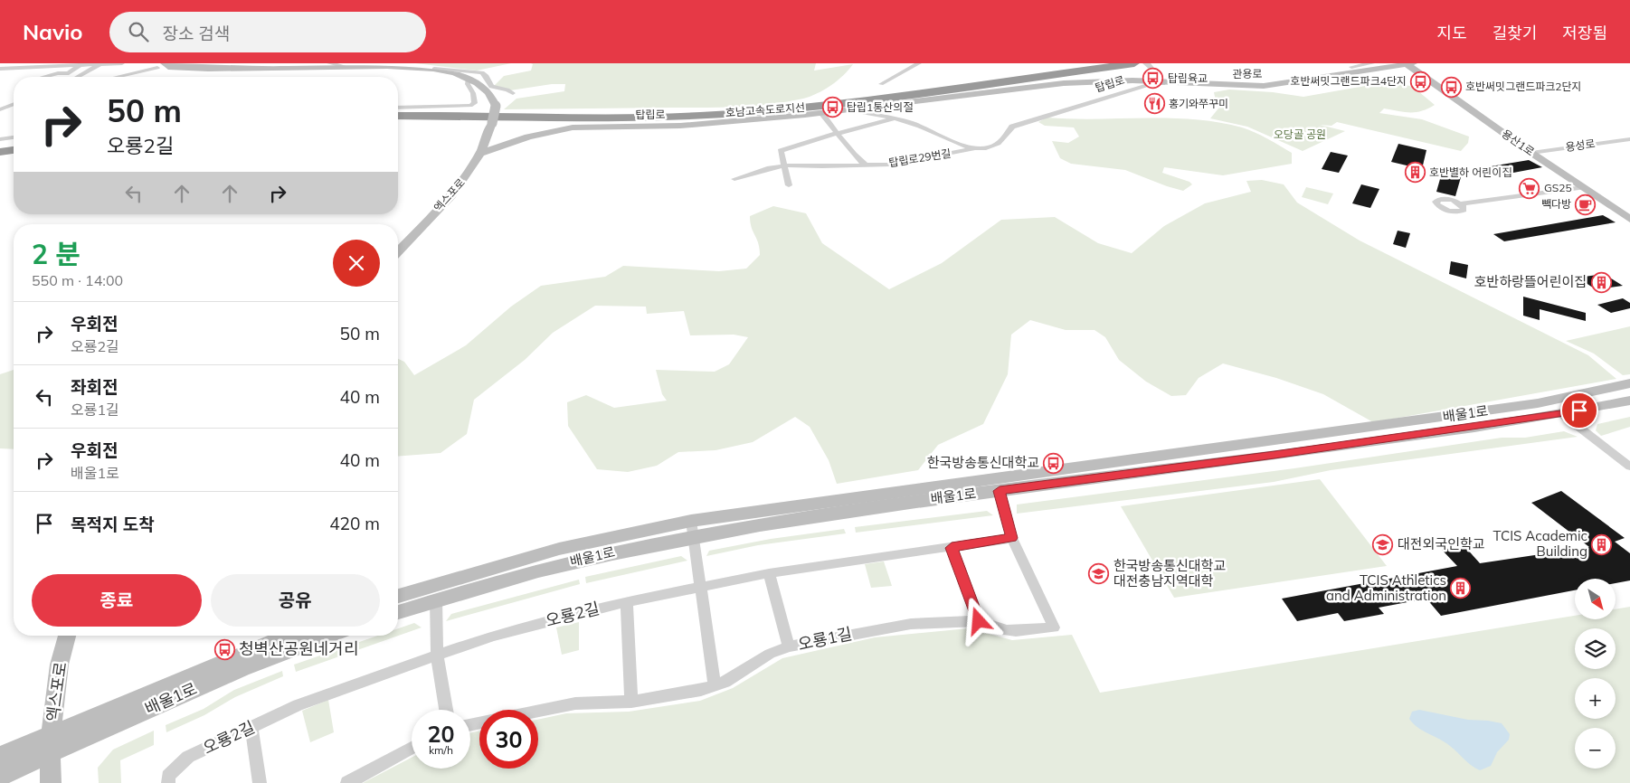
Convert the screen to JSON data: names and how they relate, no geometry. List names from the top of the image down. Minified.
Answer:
{"streets":{"highway":["호남고속도로지선"],"main road":["관용로","탑립로","용산1로","엑스포로","배울1로"],"street":["용성로","탑립로29번길","오룡2길","오룡1길"]},"crossings":[["관용로","탑립로"],["관용로","용산1로"],["탑립로","탑립로29번길"],["탑립로","엑스포로"],["용산1로","용성로"],["엑스포로","배울1로"],["배울1로","오룡1길"],["오룡2길","오룡1길"]],"parks":["오당골 공원"],"places":{"bus stop":["탑립육교","호반써밋그랜드파크4단지","호반써밋그랜드파크2단지","탑립1통산의절","한국방송통신대학교","청벽산공원네거리"],"restaurant":["홍기와쭈꾸미"],"building":["호반별하 어린이집","호반하랑뜰어린이집","TCIS Academic Building","TCIS Athletics and Administration"],"supermarket":["GS25"],"cafe":["빽다방"],"school or university":["대전외국인학교","한국방송통신대학교 대전충남지역대학"]},"north":"bottom right","page":{"header":"Navio","search":"장소 검색","nav":["지도","길찾기","저장됨"],"turn":["50 m","오룡2길"],"heading":["2 분","550 m · 14:00"],"list":[{"name":"우회전","note":"오룡2길","value":"50 m"},{"name":"좌회전","note":"오룡1길","value":"40 m"},{"name":"우회전","note":"배울1로","value":"40 m"},{"name":"목적지 도착","value":"420 m"}],"buttons":["종료","공유"],"map_buttons":["+","−"],"speed":"20 km/h","limit":"30"}}
